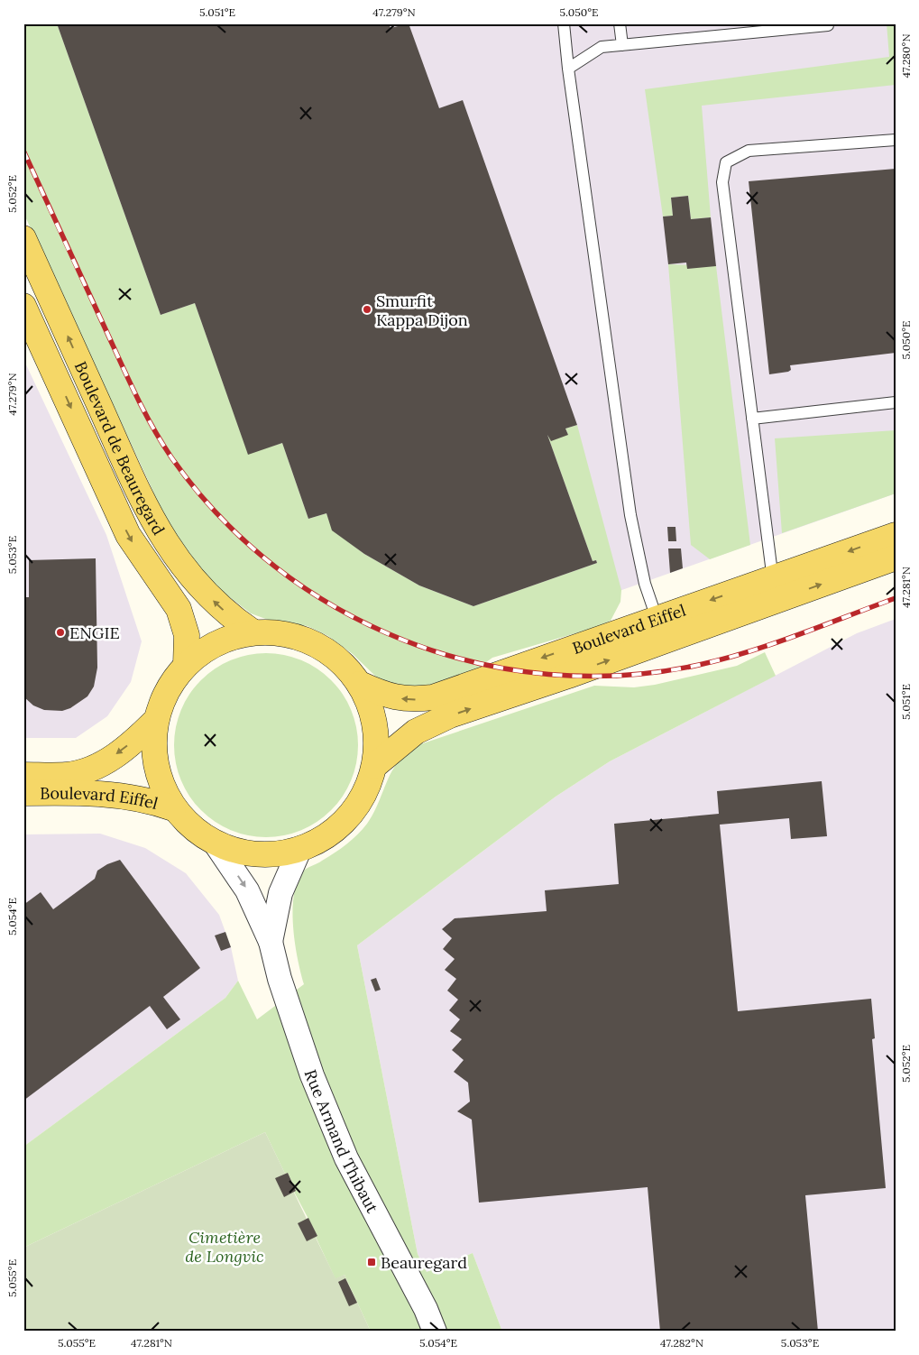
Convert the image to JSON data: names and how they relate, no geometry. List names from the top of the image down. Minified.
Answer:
{"streets":{"main road":["Boulevard de Beauregard","Boulevard Eiffel"],"street":["Rue Armand Thibaut"]},"parks":["Cimetière de Longvic"],"places":{"other":["Smurfit Kappa Dijon","ENGIE"],"transit":["Beauregard"]},"coordinates":["5.051°E","47.279°N","5.050°E","47.280°N","5.052°E","5.053°E","47.281°N","5.054°E","5.055°E","47.282°N"]}
